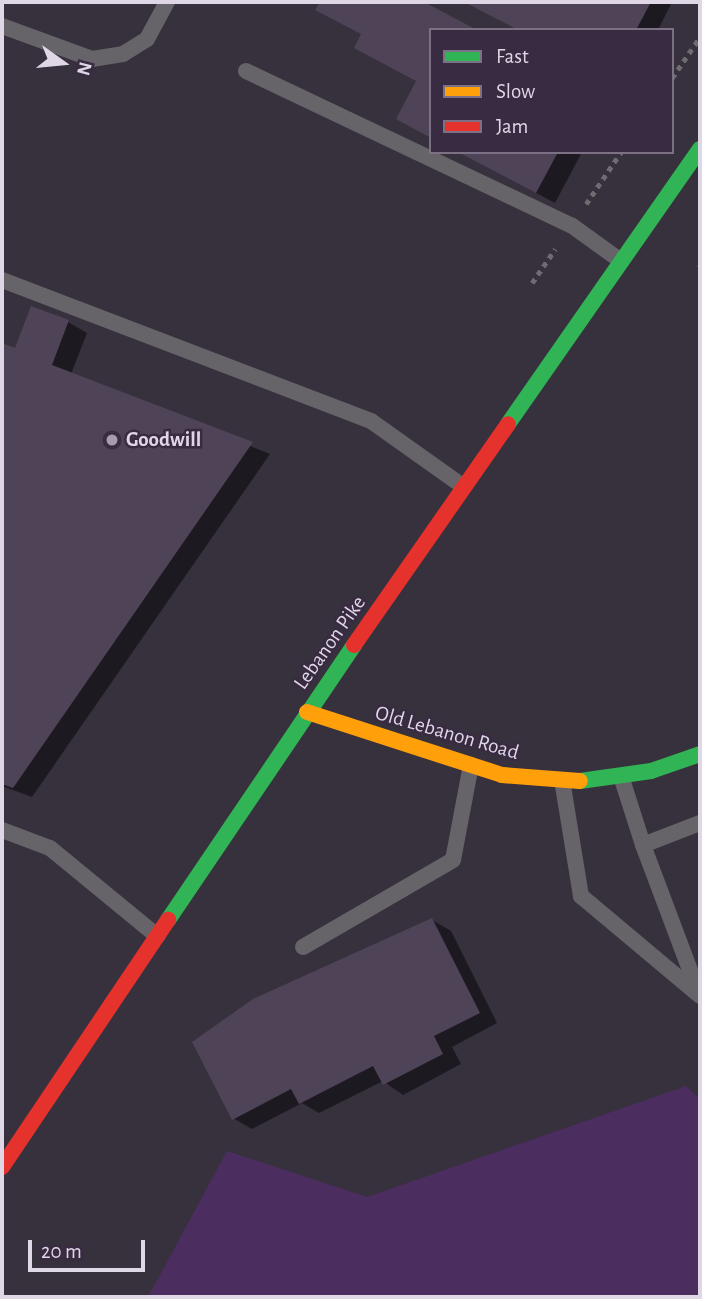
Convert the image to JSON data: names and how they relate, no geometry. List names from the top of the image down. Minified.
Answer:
{"streets":{"main road":["Lebanon Pike","Old Lebanon Road"]},"crossings":[["Lebanon Pike","Old Lebanon Road"]],"places":["Goodwill"],"legend":["Fast","Slow","Jam"],"scale_bar":"20 m","north":"right"}
